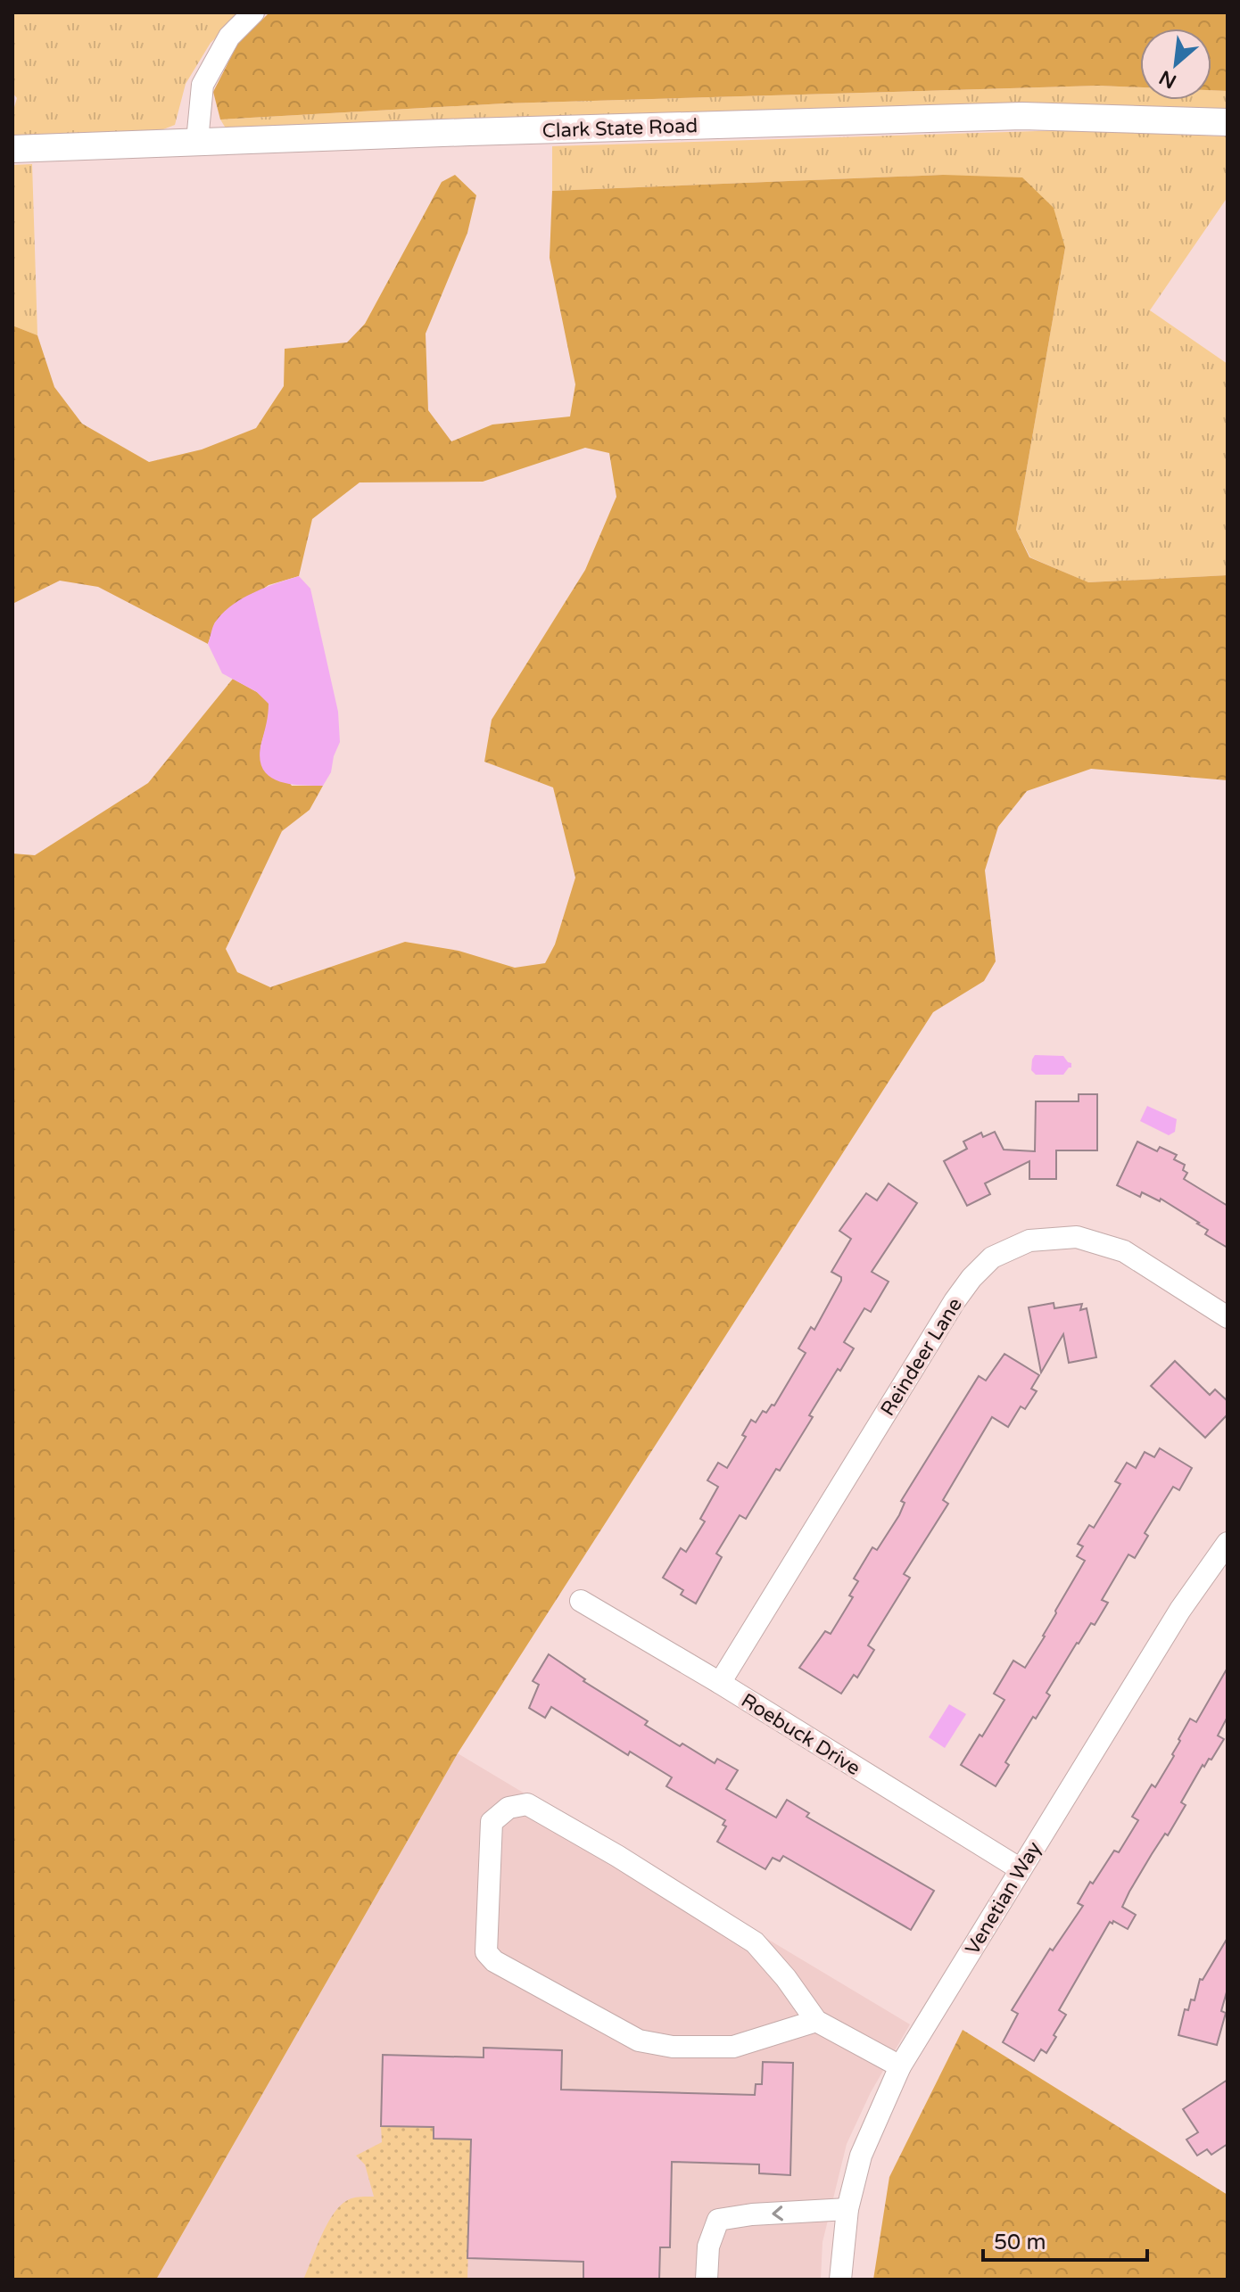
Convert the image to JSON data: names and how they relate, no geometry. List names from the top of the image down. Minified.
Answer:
{"streets":{"main road":["Clark State Road"],"street":["Reindeer Lane","Roebuck Drive","Venetian Way"]},"crossings":[["Reindeer Lane","Roebuck Drive"],["Roebuck Drive","Venetian Way"]],"scale_bar":"50 m","north":"bottom left"}
